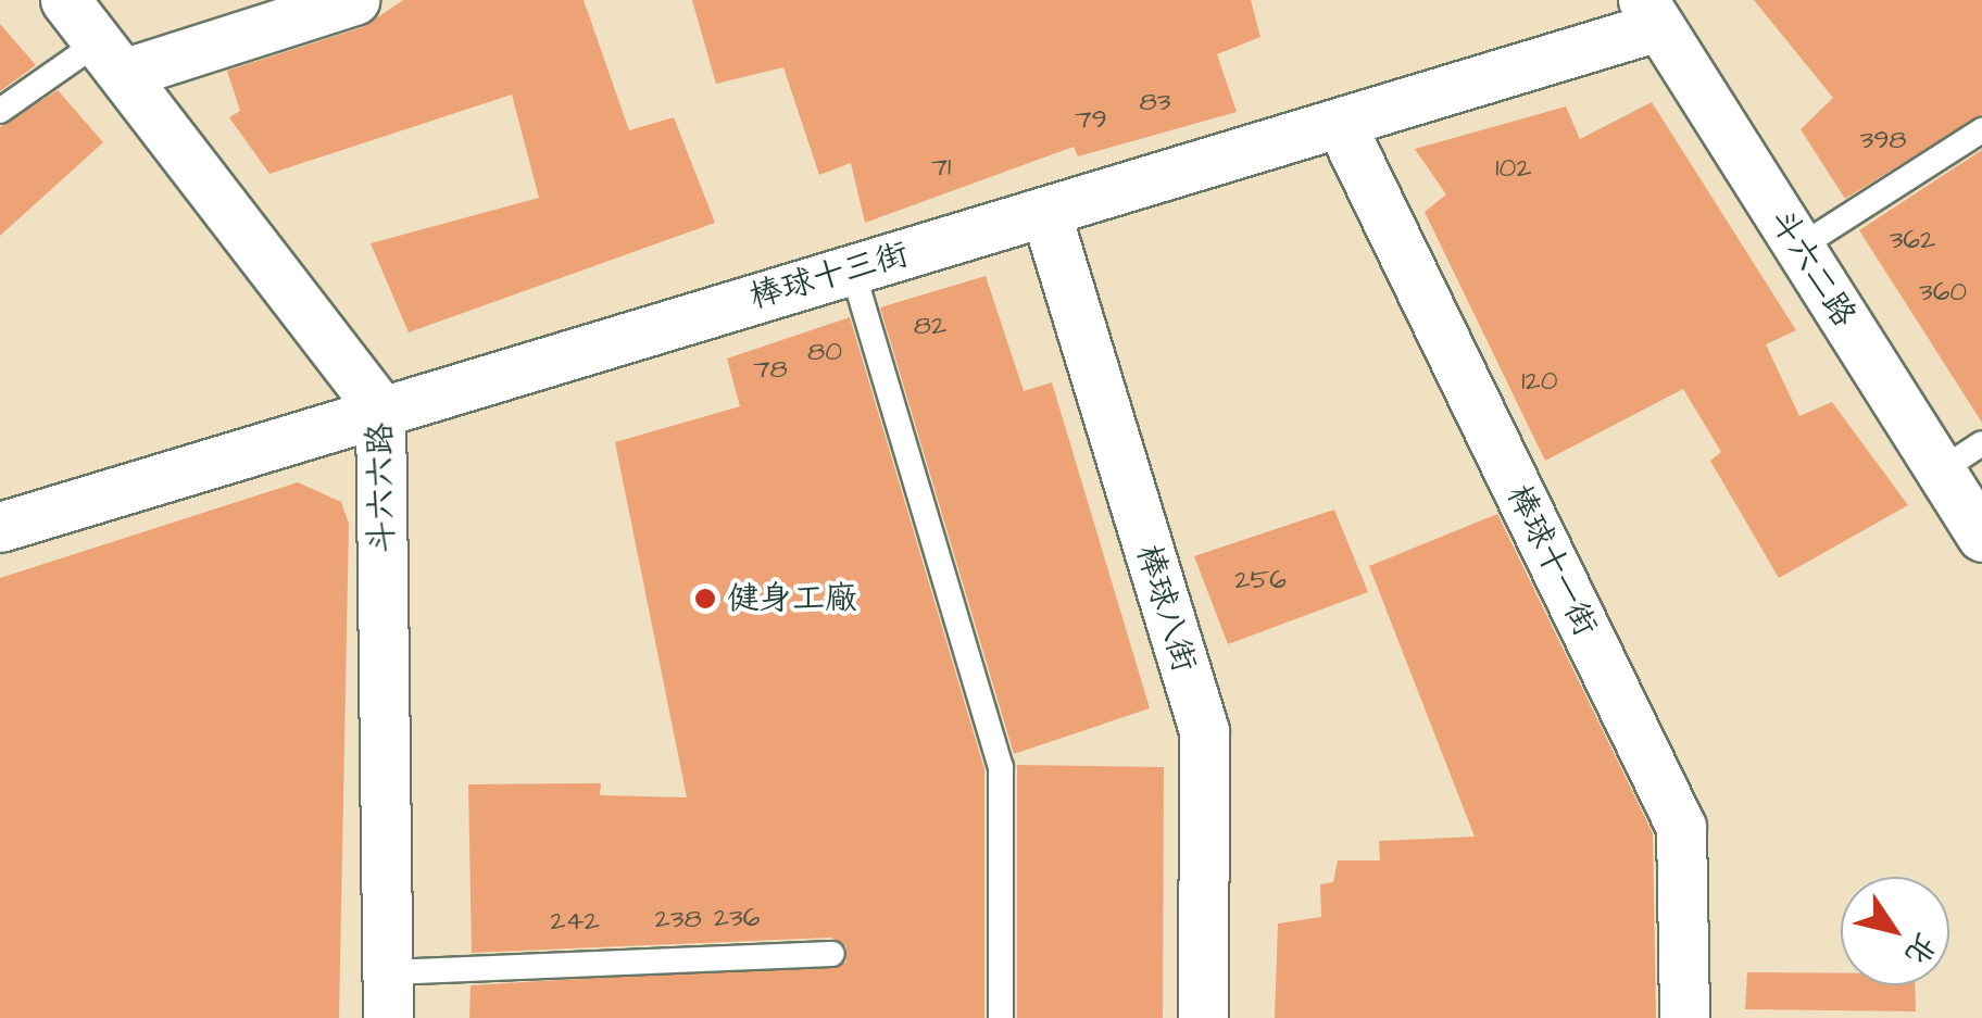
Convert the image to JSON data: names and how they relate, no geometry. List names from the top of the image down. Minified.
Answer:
{"streets":{"street":["斗六二路","棒球十三街","斗六六路","棒球十一街","棒球八街"]},"crossings":[["斗六二路","棒球十三街"],["棒球十三街","斗六六路"],["棒球十三街","棒球十一街"],["棒球十三街","棒球八街"]],"places":["健身工廠"],"house_numbers":["83","79","398","71","102","362","360","82","80","78","120","256","236","238","242"],"north":"bottom right"}
